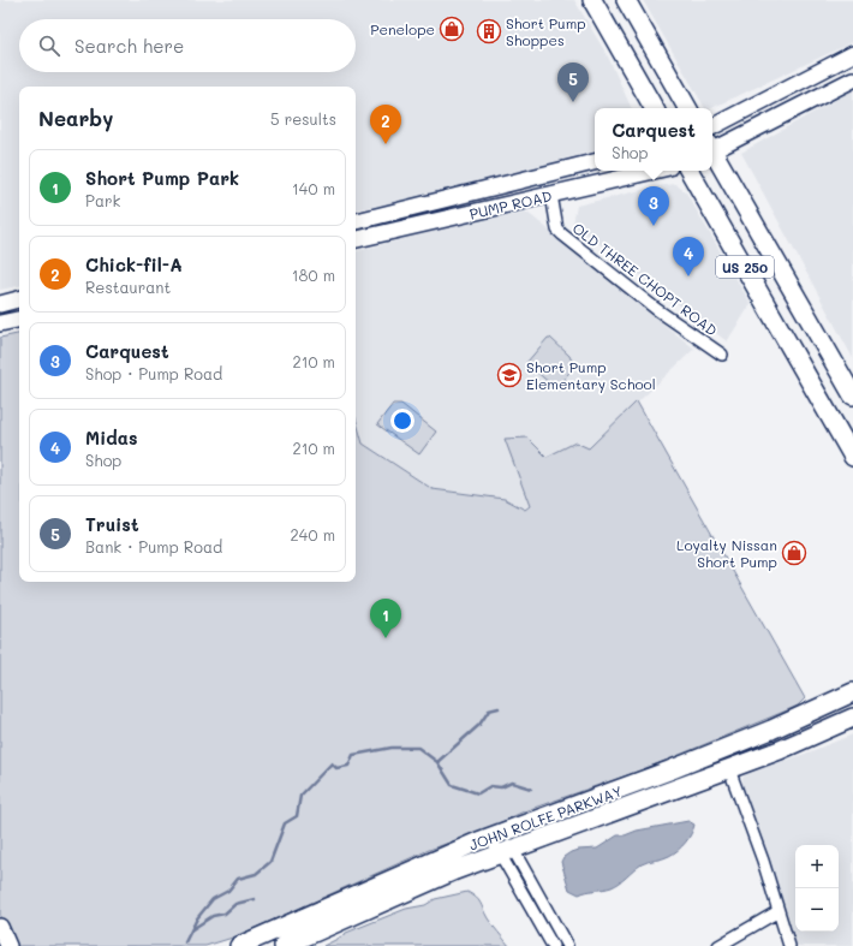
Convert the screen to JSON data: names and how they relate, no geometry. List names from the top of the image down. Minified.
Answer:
{"streets":{"main road":["PUMP ROAD","US 250","JOHN ROLFE PARKWAY"],"street":["OLD THREE CHOPT ROAD"]},"crossings":[["PUMP ROAD","OLD THREE CHOPT ROAD"]],"places":{"shop":["Penelope","Loyalty Nissan Short Pump"],"building":["Short Pump Shoppes"],"school or university":["Short Pump Elementary School"]},"page":{"search":"Search here","pins":["5","2","3","4","1"],"heading":["Nearby","5 results"],"popup":["Carquest","Shop"],"list":[{"mark":"1","name":"Short Pump Park","note":"Park","value":"140 m"},{"mark":"2","name":"Chick-fil-A","note":"Restaurant","value":"180 m"},{"mark":"3","name":"Carquest","note":"Shop · Pump Road","value":"210 m"},{"mark":"4","name":"Midas","note":"Shop","value":"210 m"},{"mark":"5","name":"Truist","note":"Bank · Pump Road","value":"240 m"}],"map_buttons":["+","−"]}}
